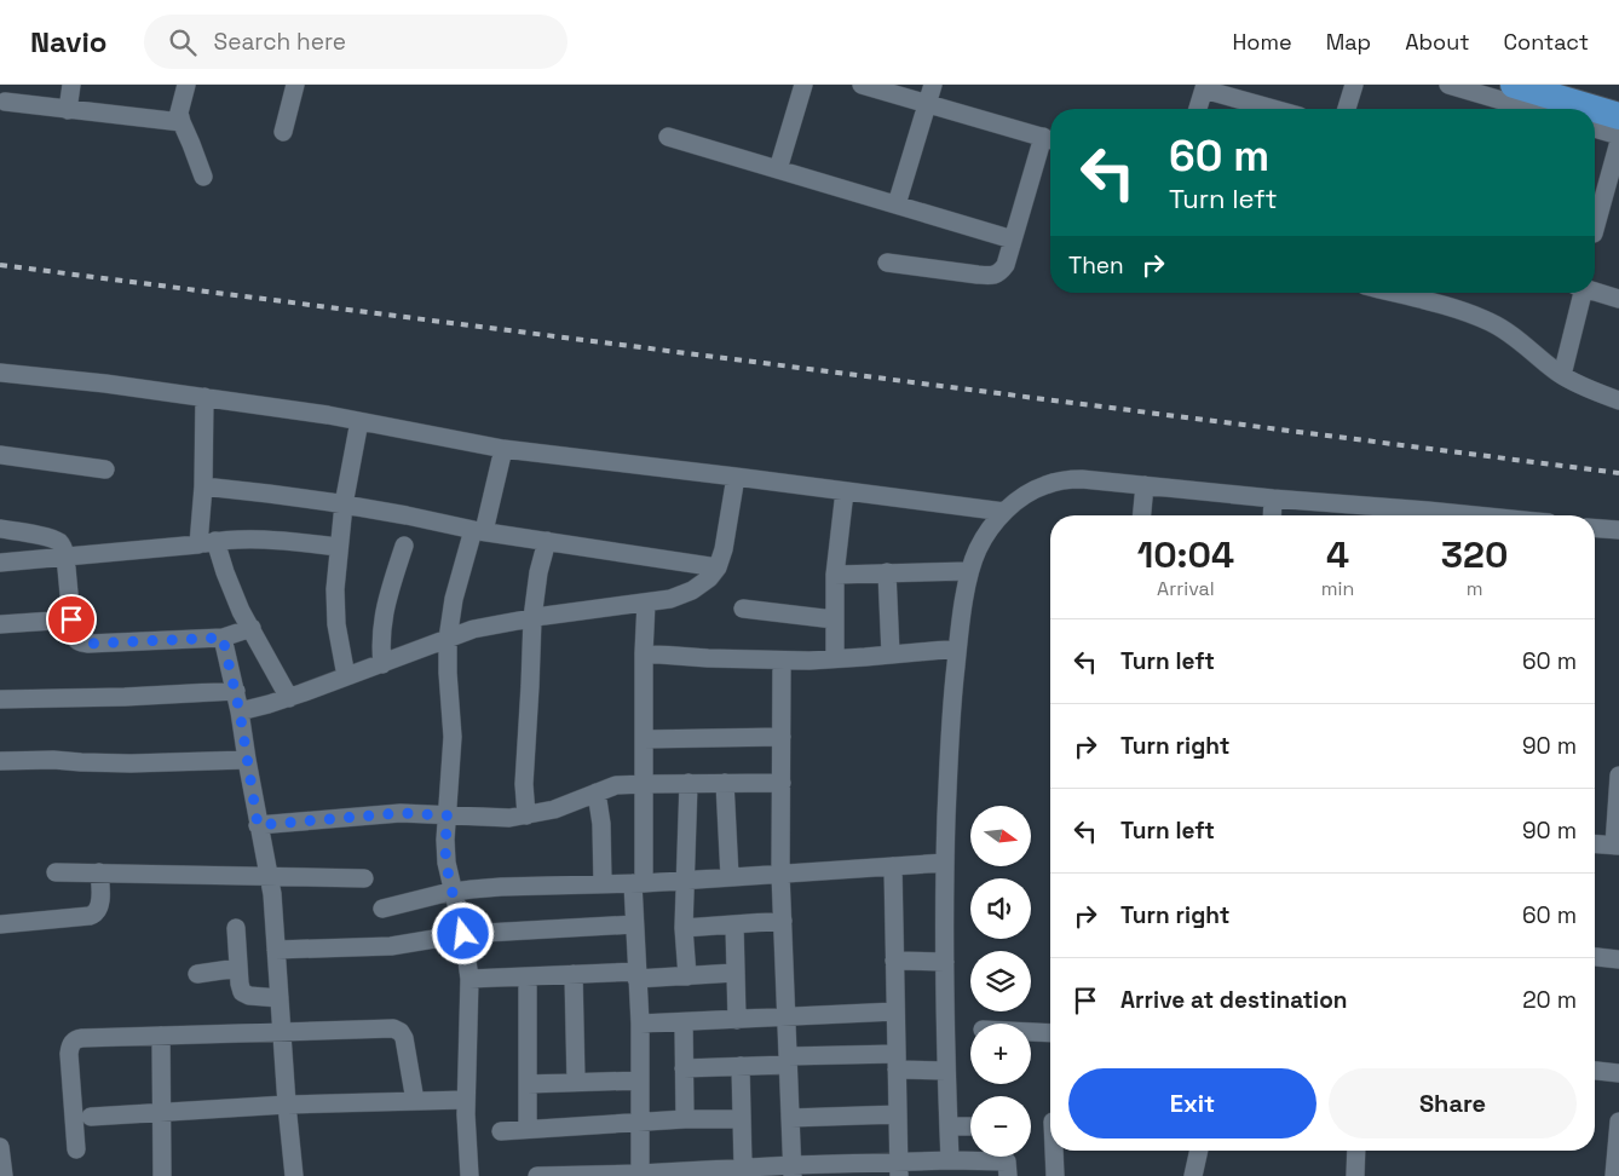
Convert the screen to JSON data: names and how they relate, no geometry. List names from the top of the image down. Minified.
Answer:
{"north":"right","page":{"header":"Navio","search":"Search here","nav":["Home","Map","About","Contact"],"turn":["60 m","Turn left"],"then":"Then","eta":["10:04","Arrival","4","min","320","m"],"list":[{"name":"Turn left","value":"60 m"},{"name":"Turn right","value":"90 m"},{"name":"Turn left","value":"90 m"},{"name":"Turn right","value":"60 m"},{"name":"Arrive at destination","value":"20 m"}],"map_buttons":["+","−"],"buttons":["Exit","Share"]}}
